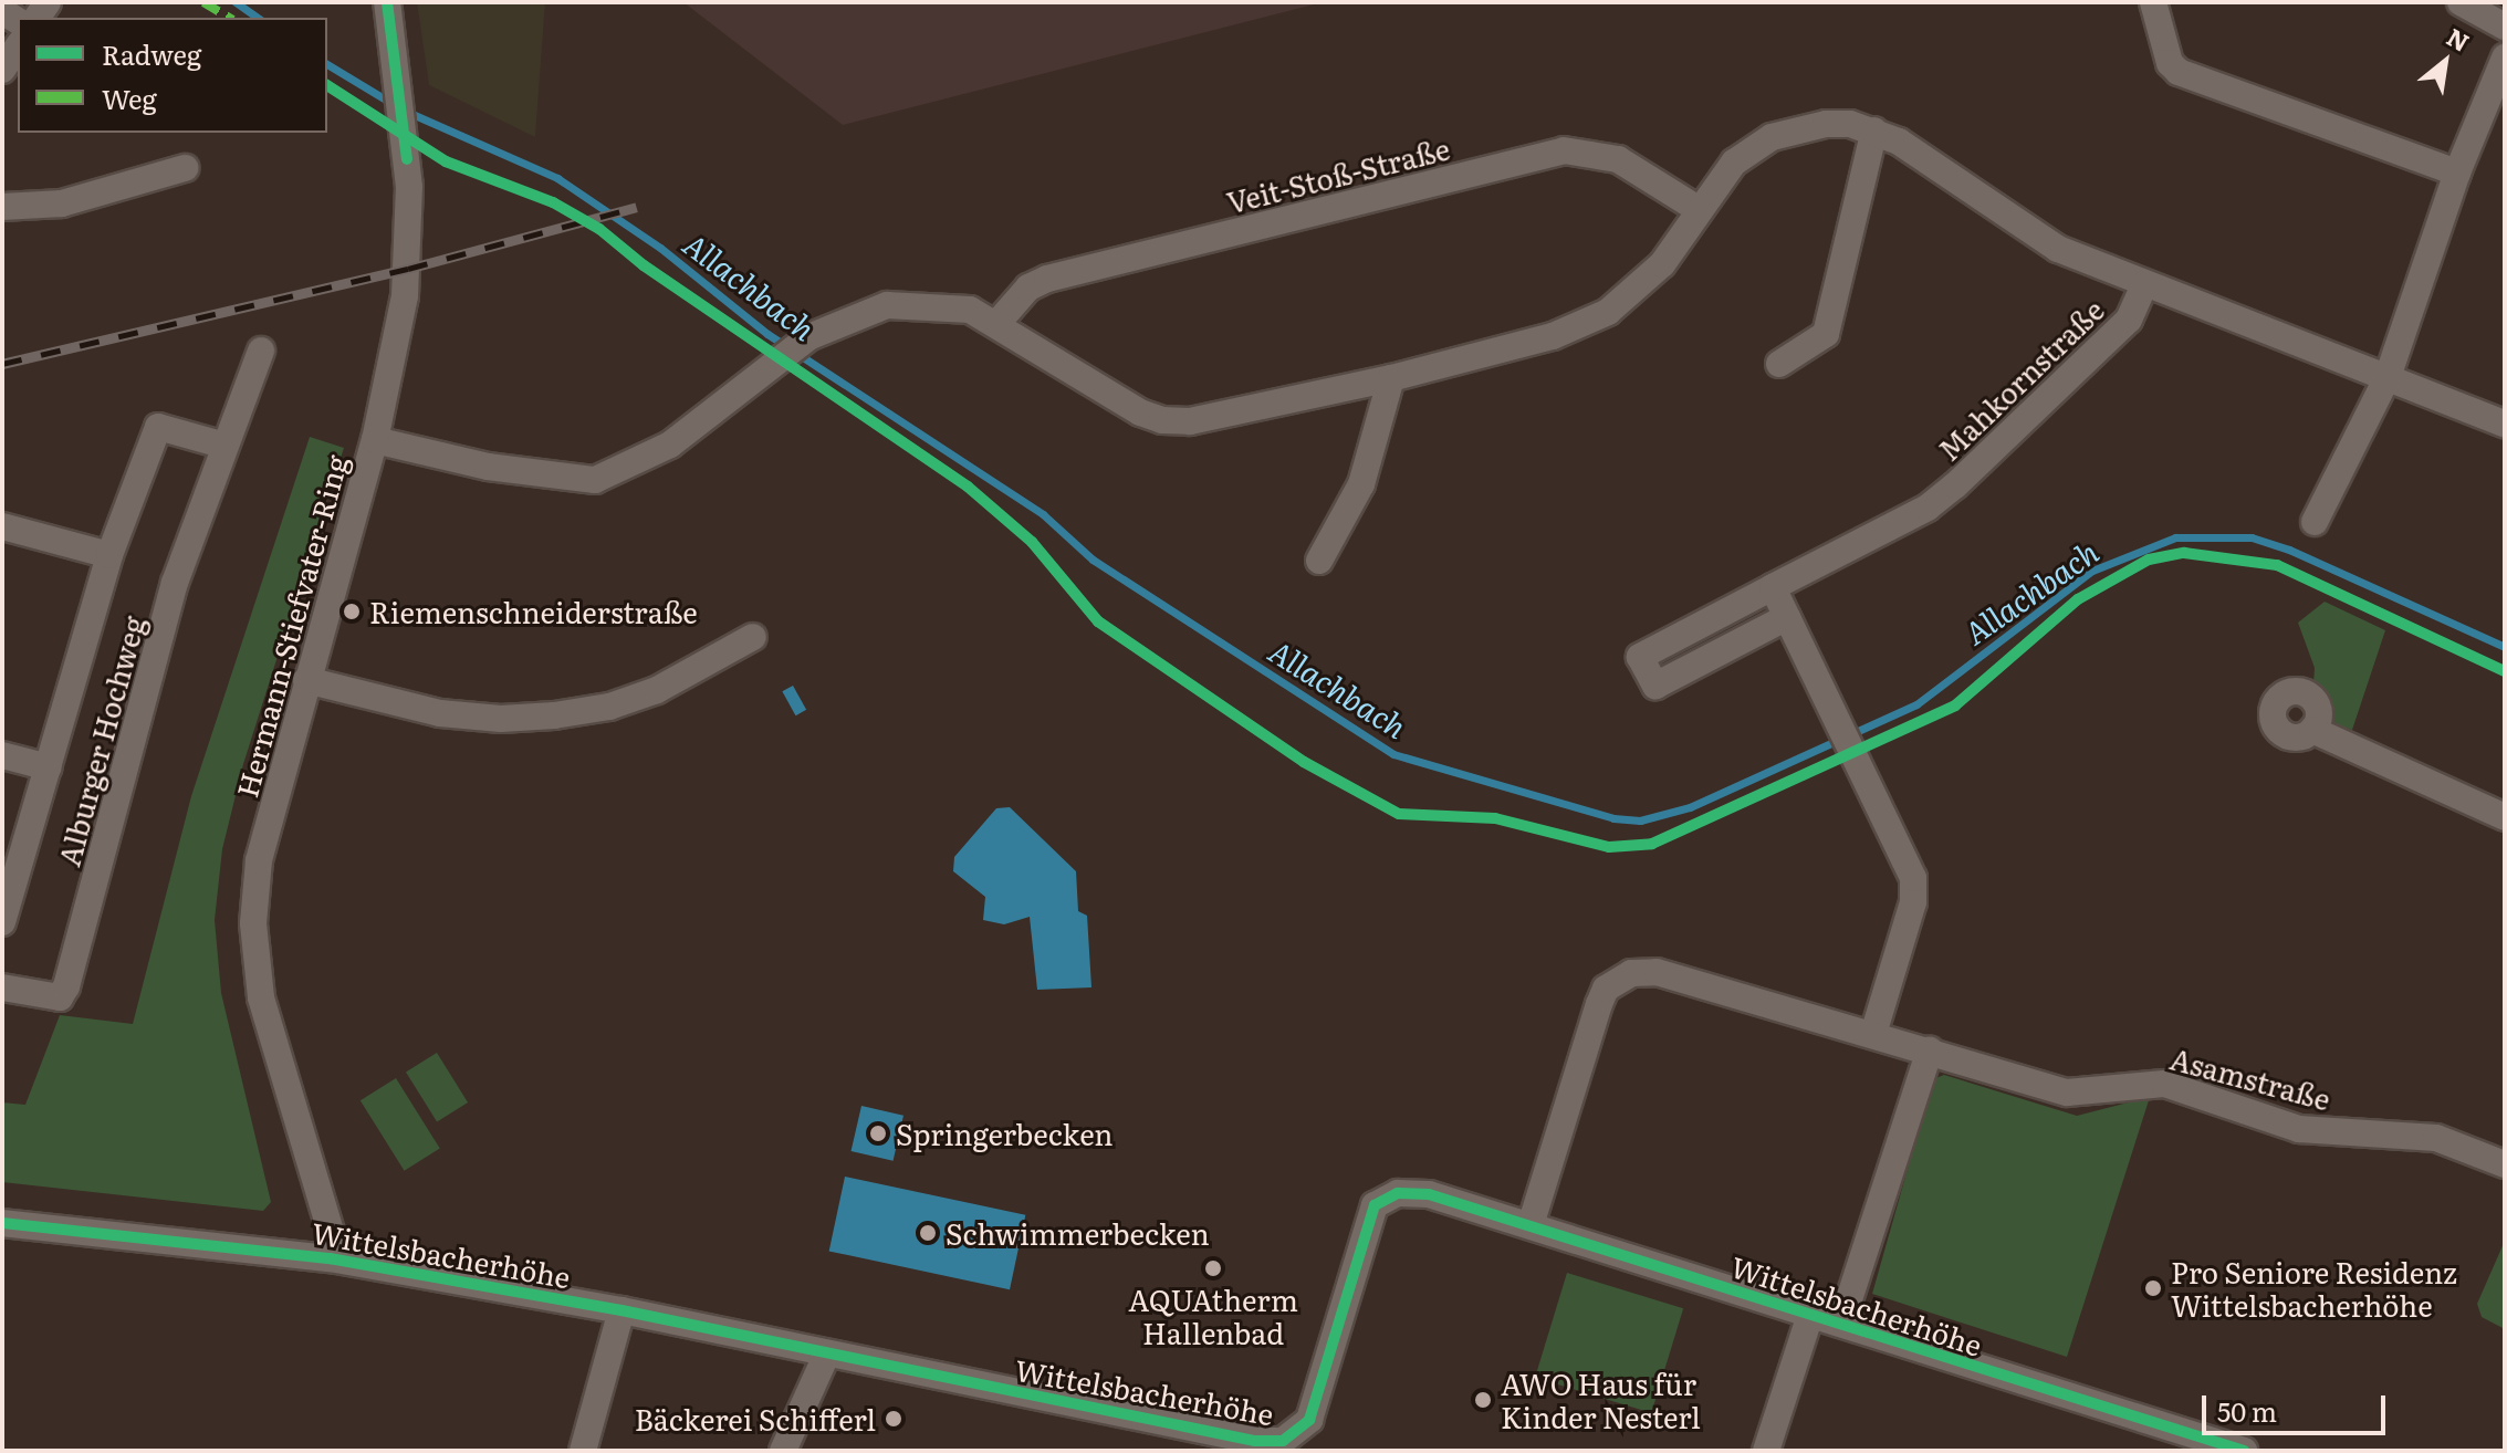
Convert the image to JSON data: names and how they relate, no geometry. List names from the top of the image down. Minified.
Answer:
{"streets":{"street":["Veit-Stoß-Straße","Mahkornstraße","Hermann-Stiefvater-Ring","Alburger Hochweg","Asamstraße","Wittelsbacherhöhe"]},"crossings":[["Hermann-Stiefvater-Ring","Wittelsbacherhöhe"],["Asamstraße","Wittelsbacherhöhe"]],"water":["Allachbach"],"places":["Riemenschneiderstraße","Springerbecken","Schwimmerbecken","AQUAtherm Hallenbad","Pro Seniore Residenz Wittelsbacherhöhe","AWO Haus für Kinder Nesterl","Bäckerei Schifferl"],"legend":["Radweg","Weg"],"scale_bar":"50 m","north":"top right"}
